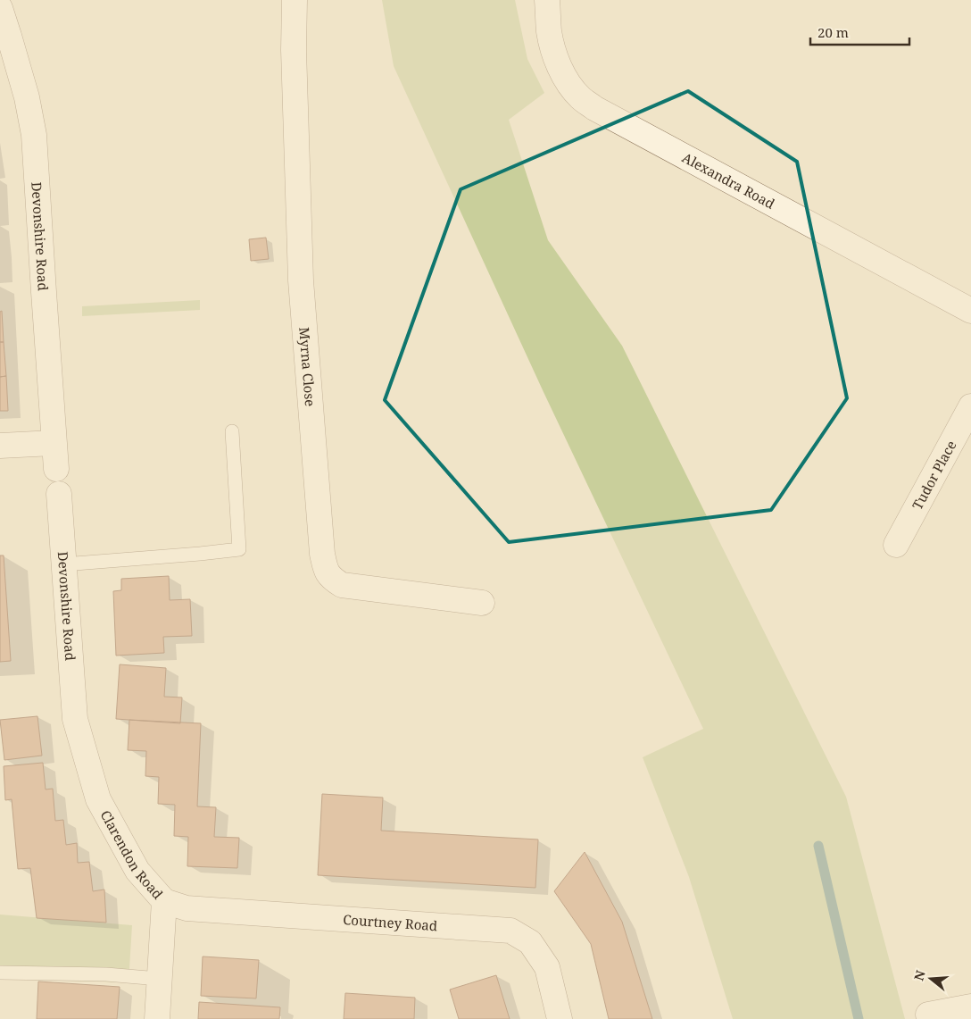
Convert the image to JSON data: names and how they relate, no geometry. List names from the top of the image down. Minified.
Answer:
{"streets":{"street":["Alexandra Road","Devonshire Road","Myrna Close","Tudor Place","Clarendon Road","Courtney Road"]},"crossings":[["Devonshire Road","Clarendon Road"],["Clarendon Road","Courtney Road"]],"scale_bar":"20 m","north":"left"}
